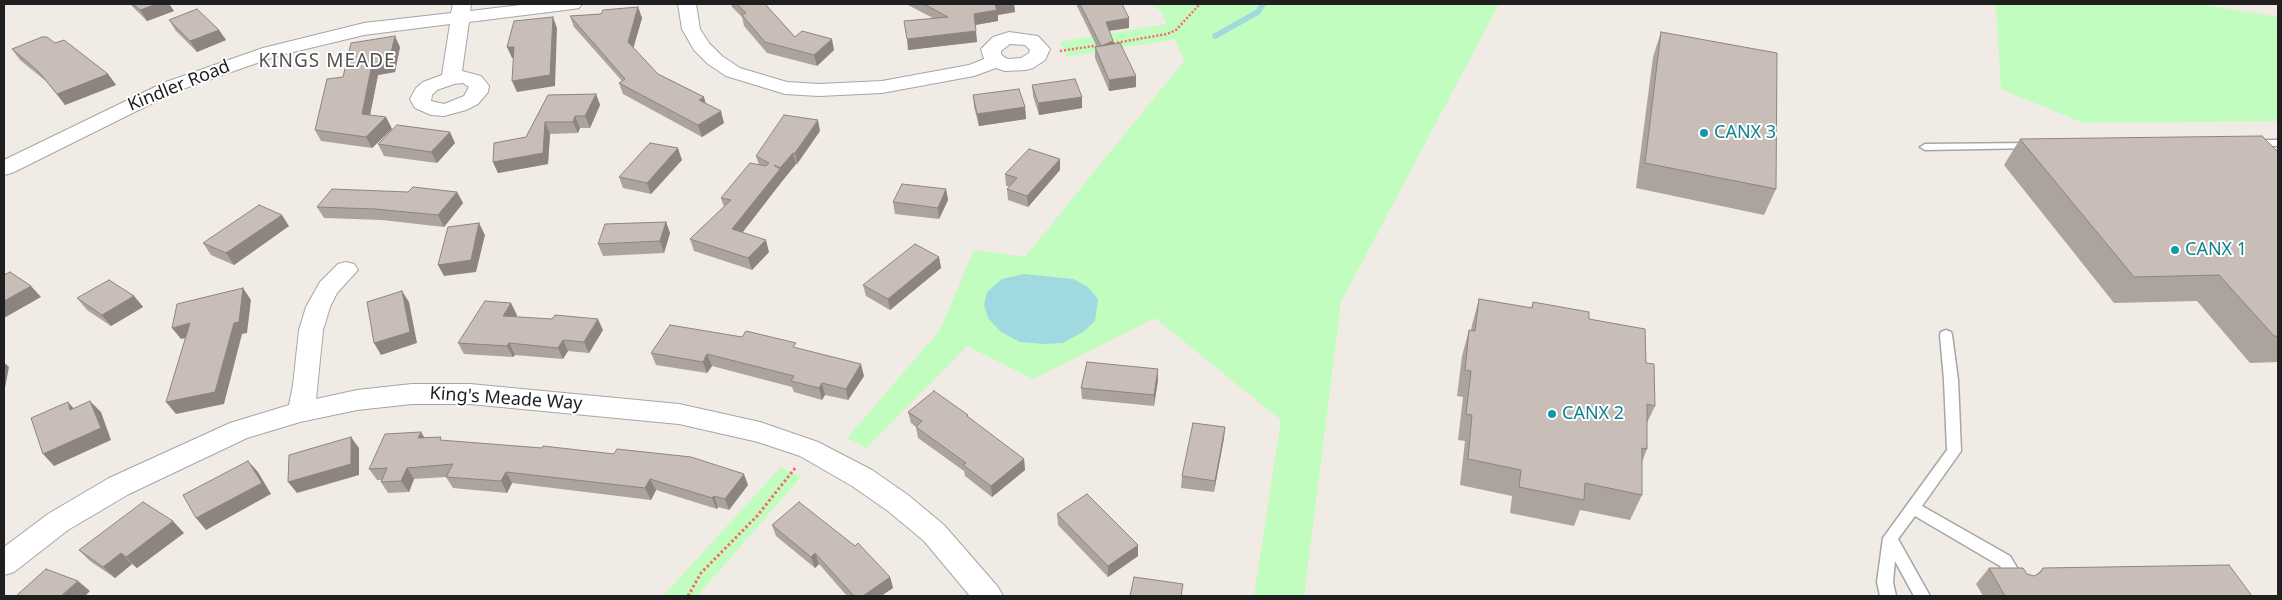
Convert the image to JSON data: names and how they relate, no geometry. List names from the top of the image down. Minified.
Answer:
{"streets":{"street":["Kindler Road","King's Meade Way"]},"districts":["KINGS MEADE"],"places":["CANX 3","CANX 1","CANX 2"]}
